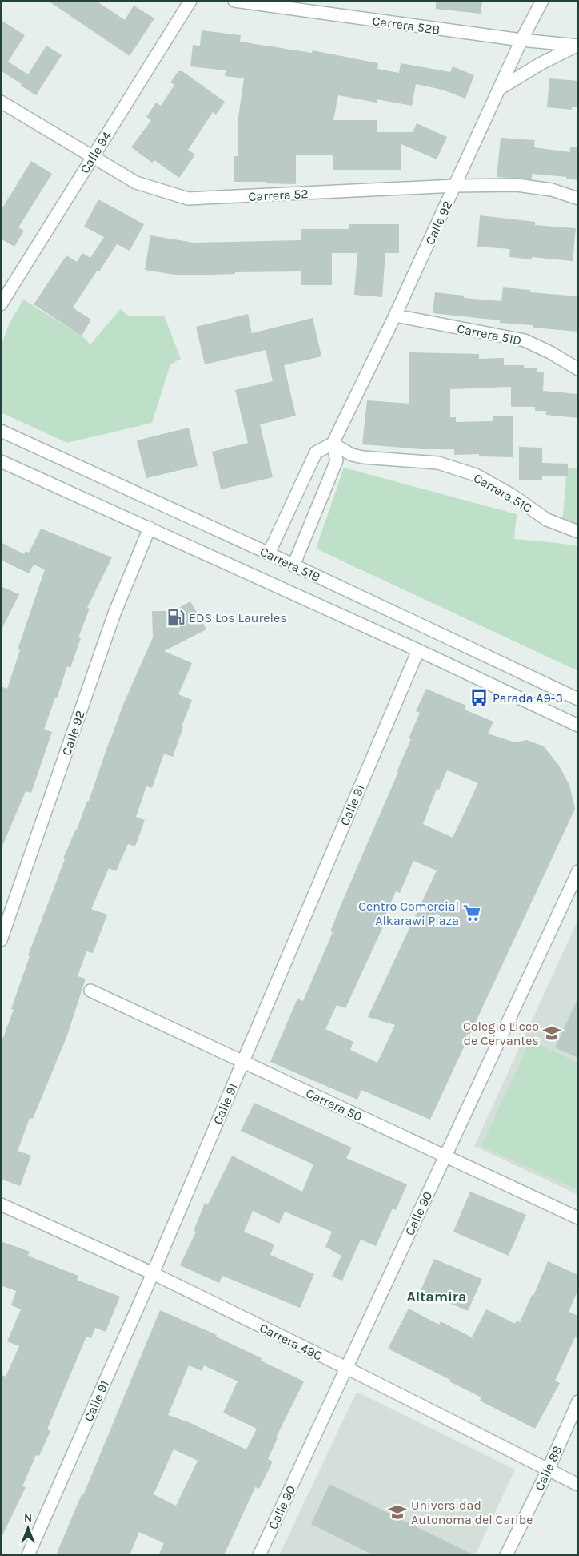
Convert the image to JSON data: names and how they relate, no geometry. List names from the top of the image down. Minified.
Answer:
{"streets":{"street":["Carrera 52B","Calle 94","Carrera 52","Calle 92","Carrera 51D","Carrera 51C","Carrera 51B","Calle 91","Carrera 50","Calle 90","Carrera 49C","Calle 88"]},"crossings":[["Carrera 52B","Calle 92"],["Calle 94","Carrera 52"],["Carrera 52","Calle 92"],["Calle 92","Carrera 51D"],["Calle 92","Carrera 51C"],["Calle 92","Carrera 51B"],["Carrera 51B","Calle 91"],["Calle 91","Carrera 50"],["Calle 91","Carrera 49C"],["Carrera 50","Calle 90"],["Calle 90","Carrera 49C"],["Carrera 49C","Calle 88"]],"districts":["Altamira"],"places":{"fuel station":["EDS Los Laureles"],"bus stop":["Parada A9-3"],"supermarket":["Centro Comercial Alkarawi Plaza"],"school or university":["Colegio Liceo de Cervantes","Universidad Autonoma del Caribe"]},"north":"top"}
